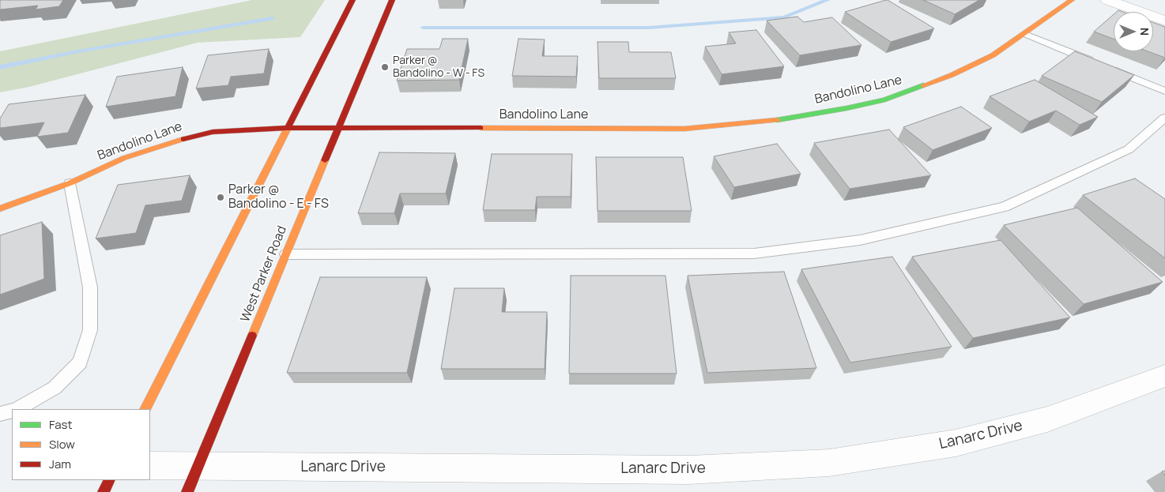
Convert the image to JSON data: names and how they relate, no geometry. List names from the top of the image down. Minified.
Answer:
{"streets":{"street":["Bandolino Lane","West Parker Road","Lanarc Drive"]},"crossings":[["Bandolino Lane","West Parker Road"],["West Parker Road","Lanarc Drive"]],"places":["Parker @ Bandolino - W - FS","Parker @ Bandolino - E - FS"],"legend":["Fast","Slow","Jam"],"north":"right"}
